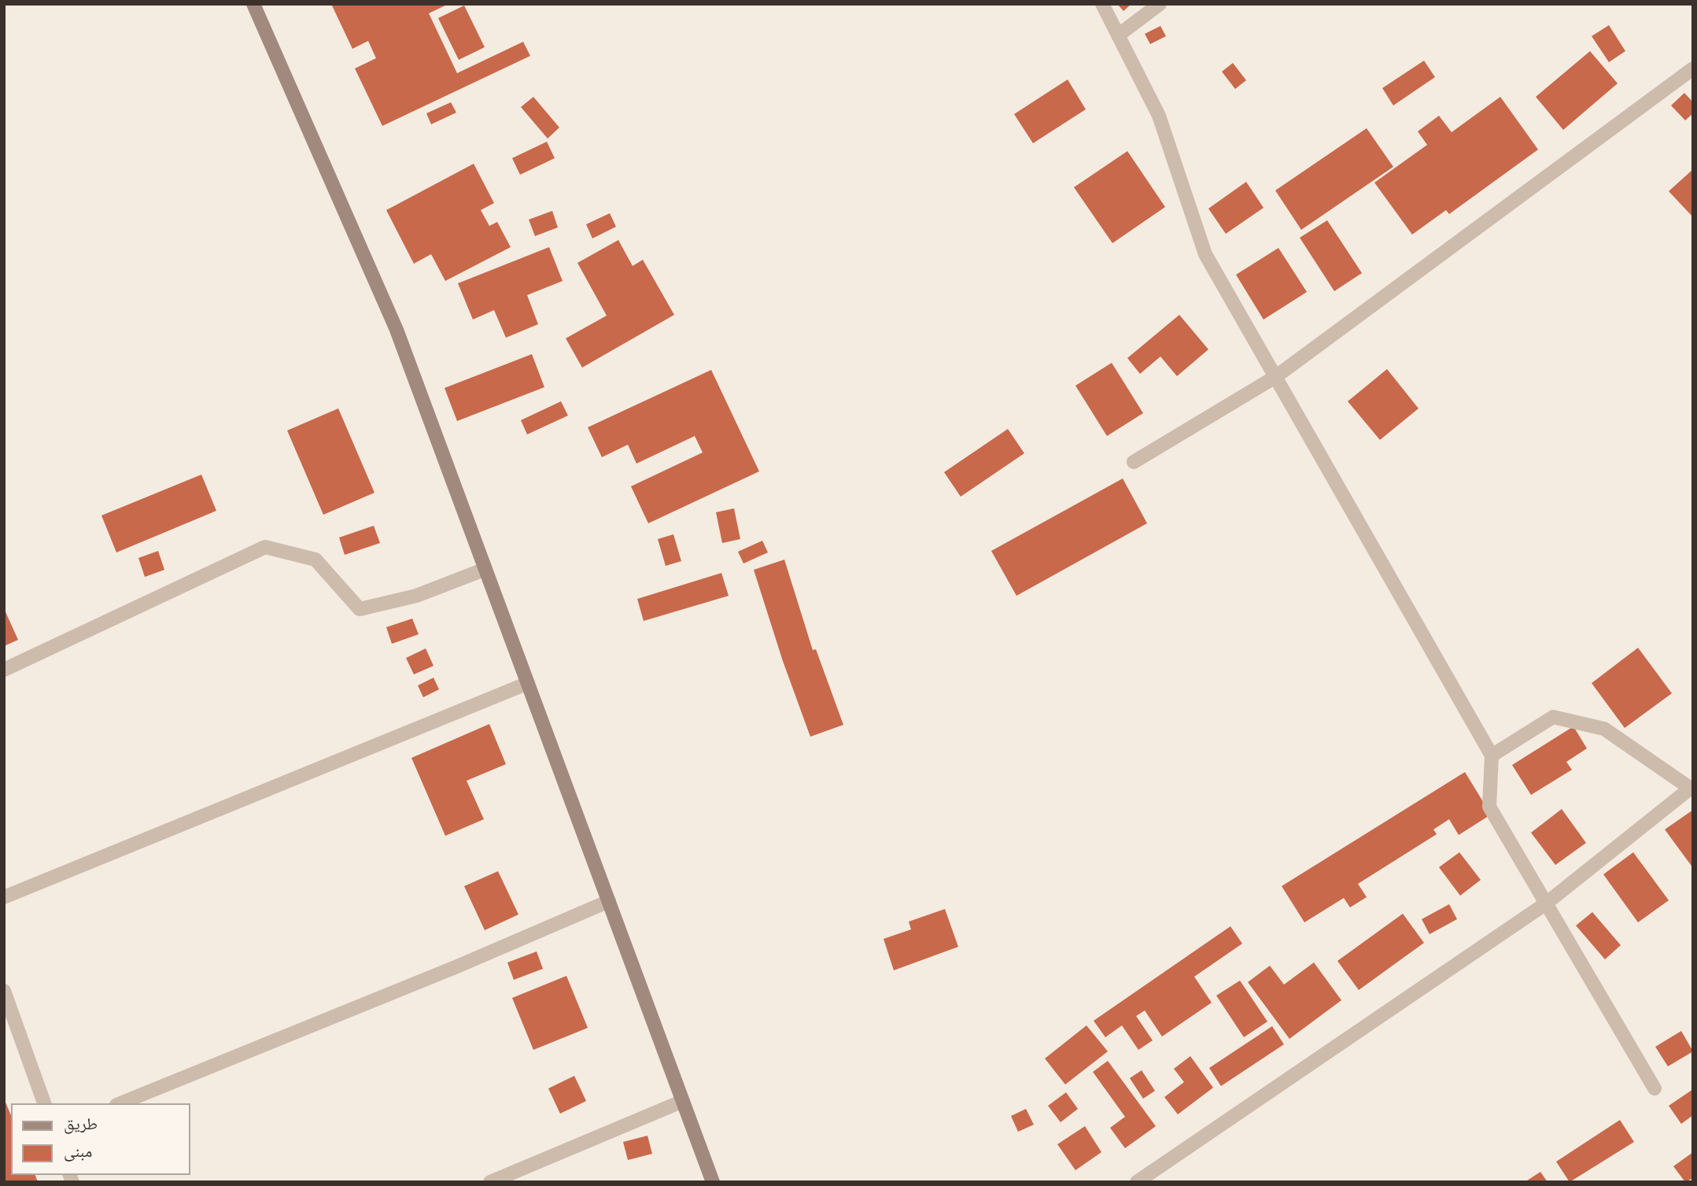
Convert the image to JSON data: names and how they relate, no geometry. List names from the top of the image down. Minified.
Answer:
{"legend":["طريق","مبنى"]}
